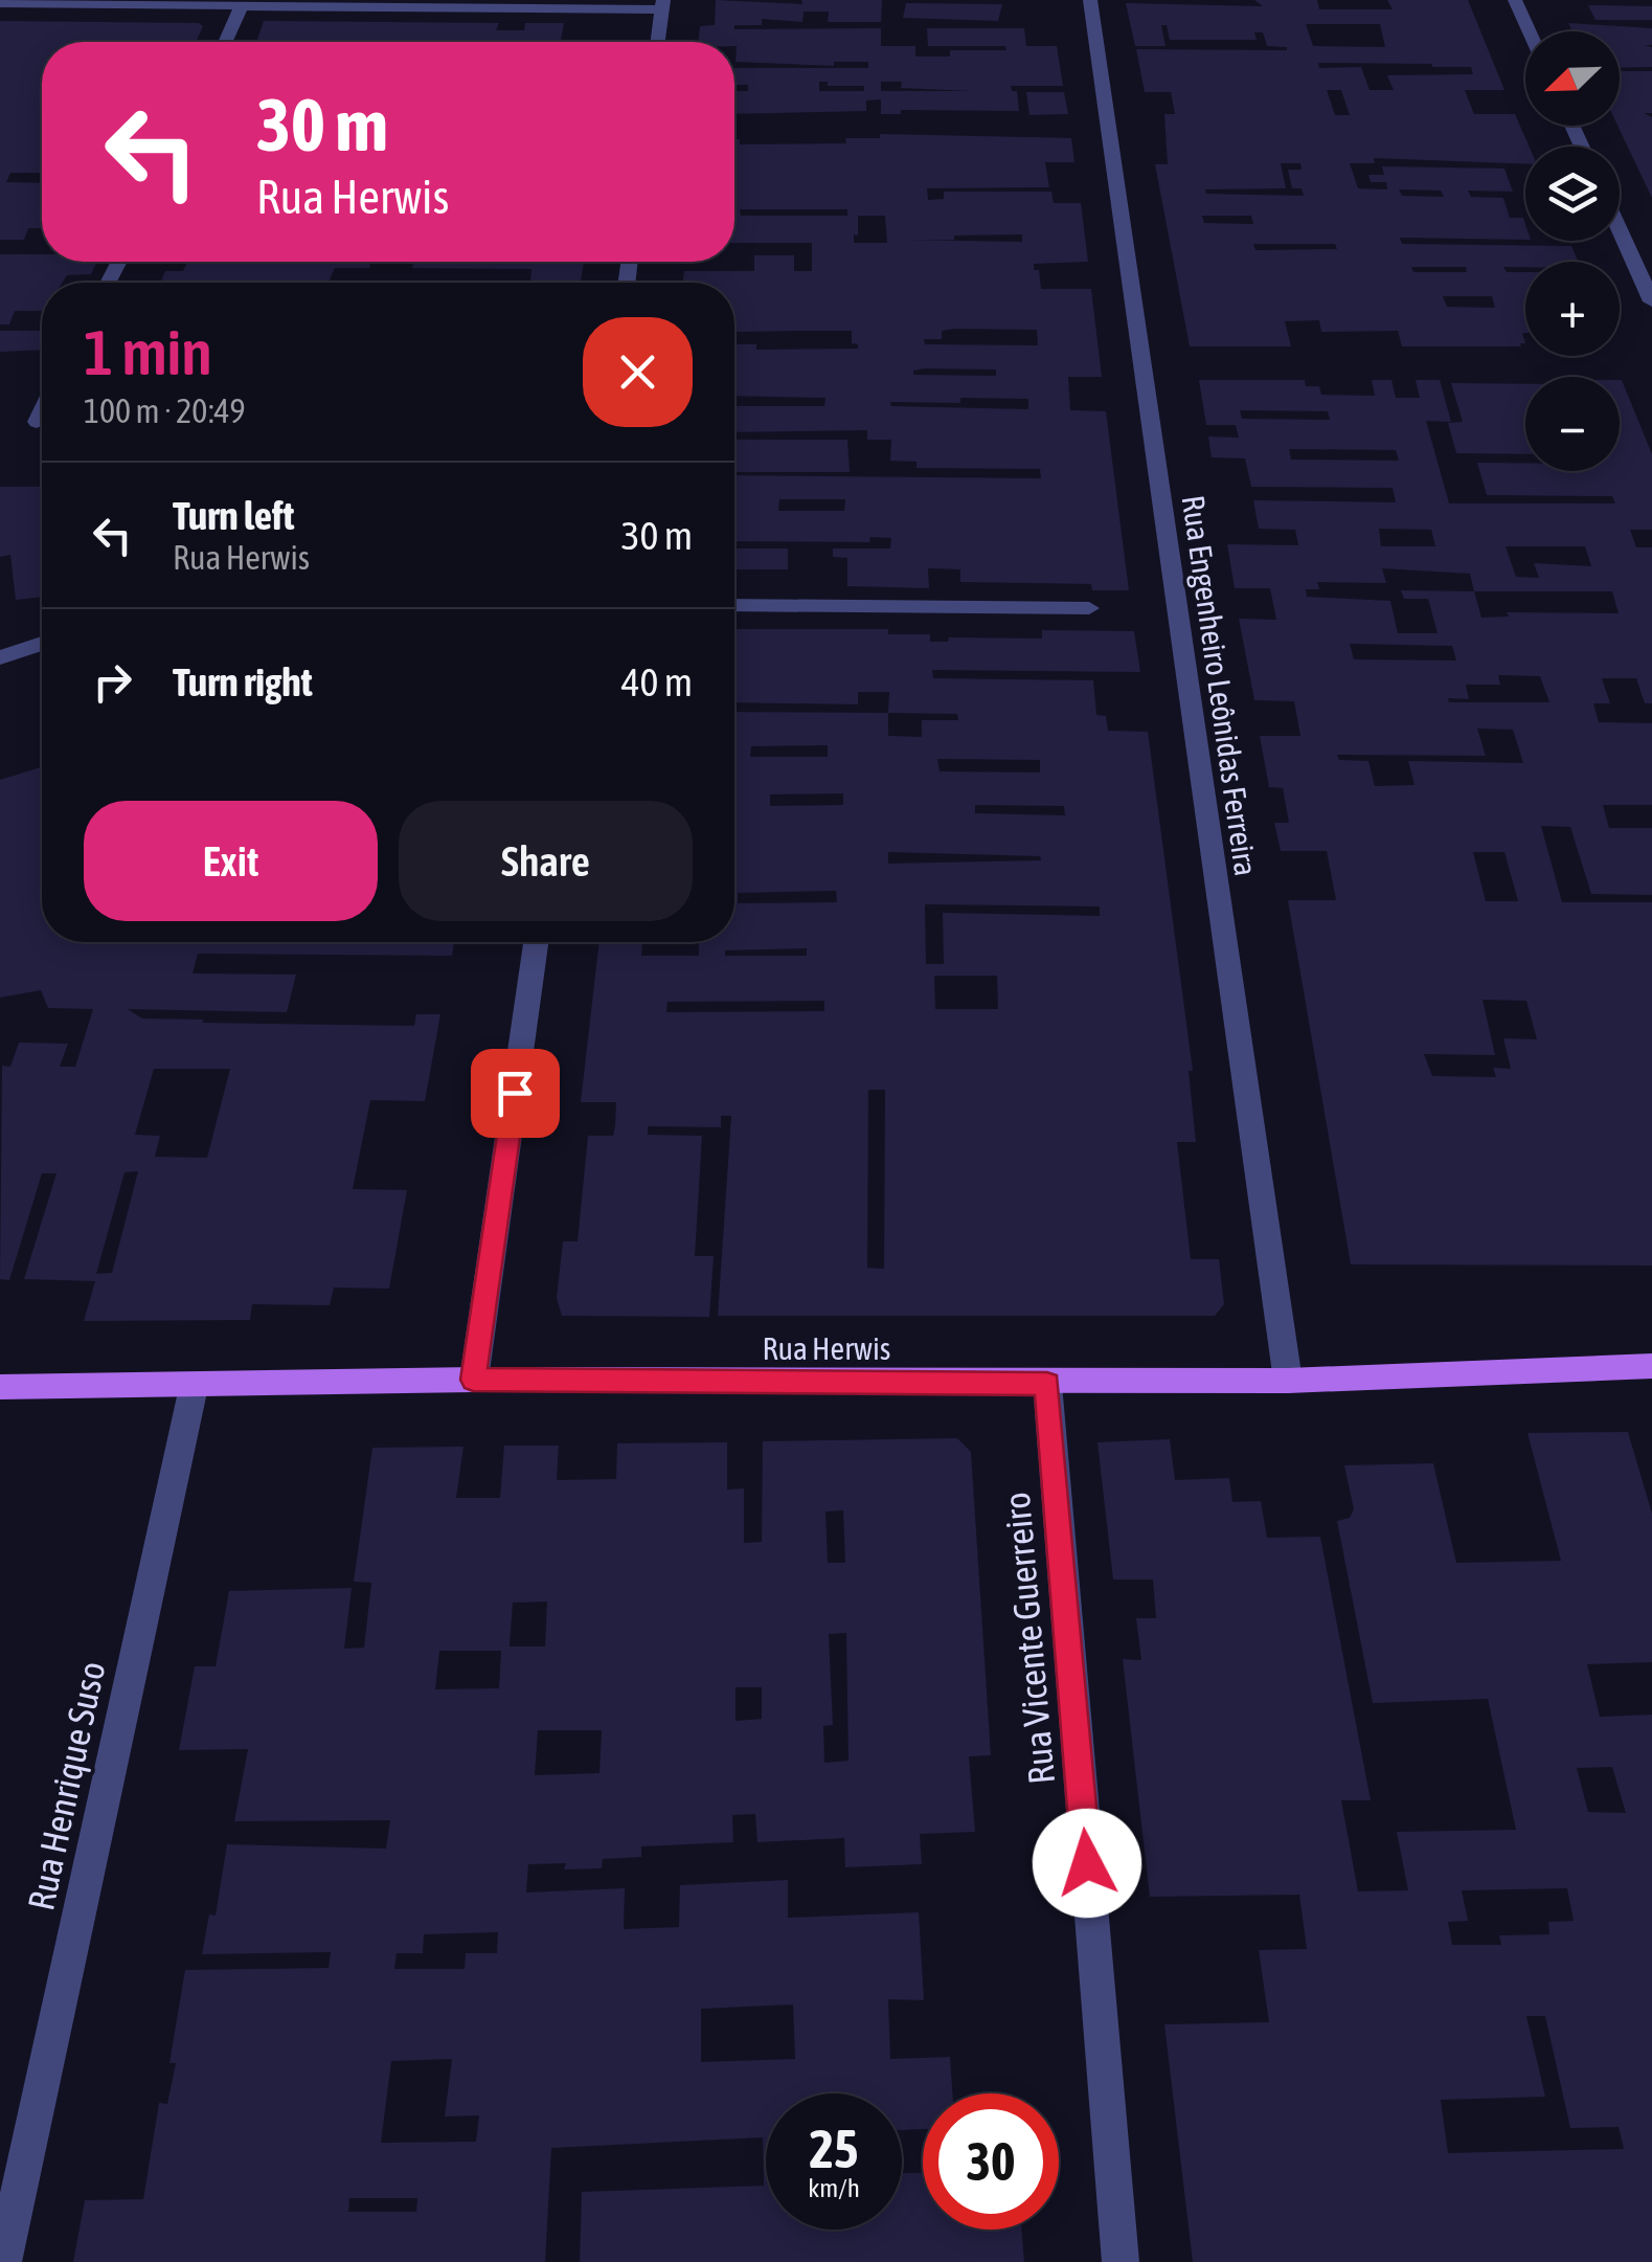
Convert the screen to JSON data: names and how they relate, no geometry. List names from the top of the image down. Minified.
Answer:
{"streets":{"main road":["Rua Herwis"],"street":["Rua Engenheiro Leônidas Ferreira","Rua Vicente Guerreiro","Rua Henrique Suso"]},"crossings":[["Rua Engenheiro Leônidas Ferreira","Rua Herwis"],["Rua Herwis","Rua Vicente Guerreiro"],["Rua Herwis","Rua Henrique Suso"]],"north":"bottom left","page":{"map_buttons":["+","−"],"turn":["30 m","Rua Herwis"],"heading":["1 min","100 m · 20:49"],"list":[{"name":"Turn left","note":"Rua Herwis","value":"30 m"},{"name":"Turn right","value":"40 m"}],"buttons":["Exit","Share"],"speed":"25 km/h","limit":"30"}}
